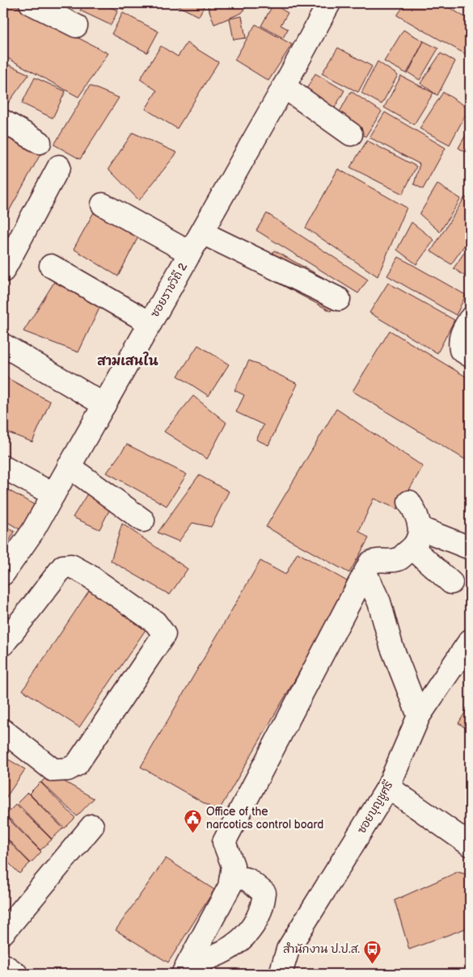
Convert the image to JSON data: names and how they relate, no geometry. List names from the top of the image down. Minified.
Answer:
{"streets":{"main road":["ซอยราชวิถี 2","ซอยบุญชูศรี"]},"districts":["สามเสนใน"],"places":{"public building":["Office of the narcotics control board"],"bus stop":["สำนักงาน ป.ป.ส."]}}
